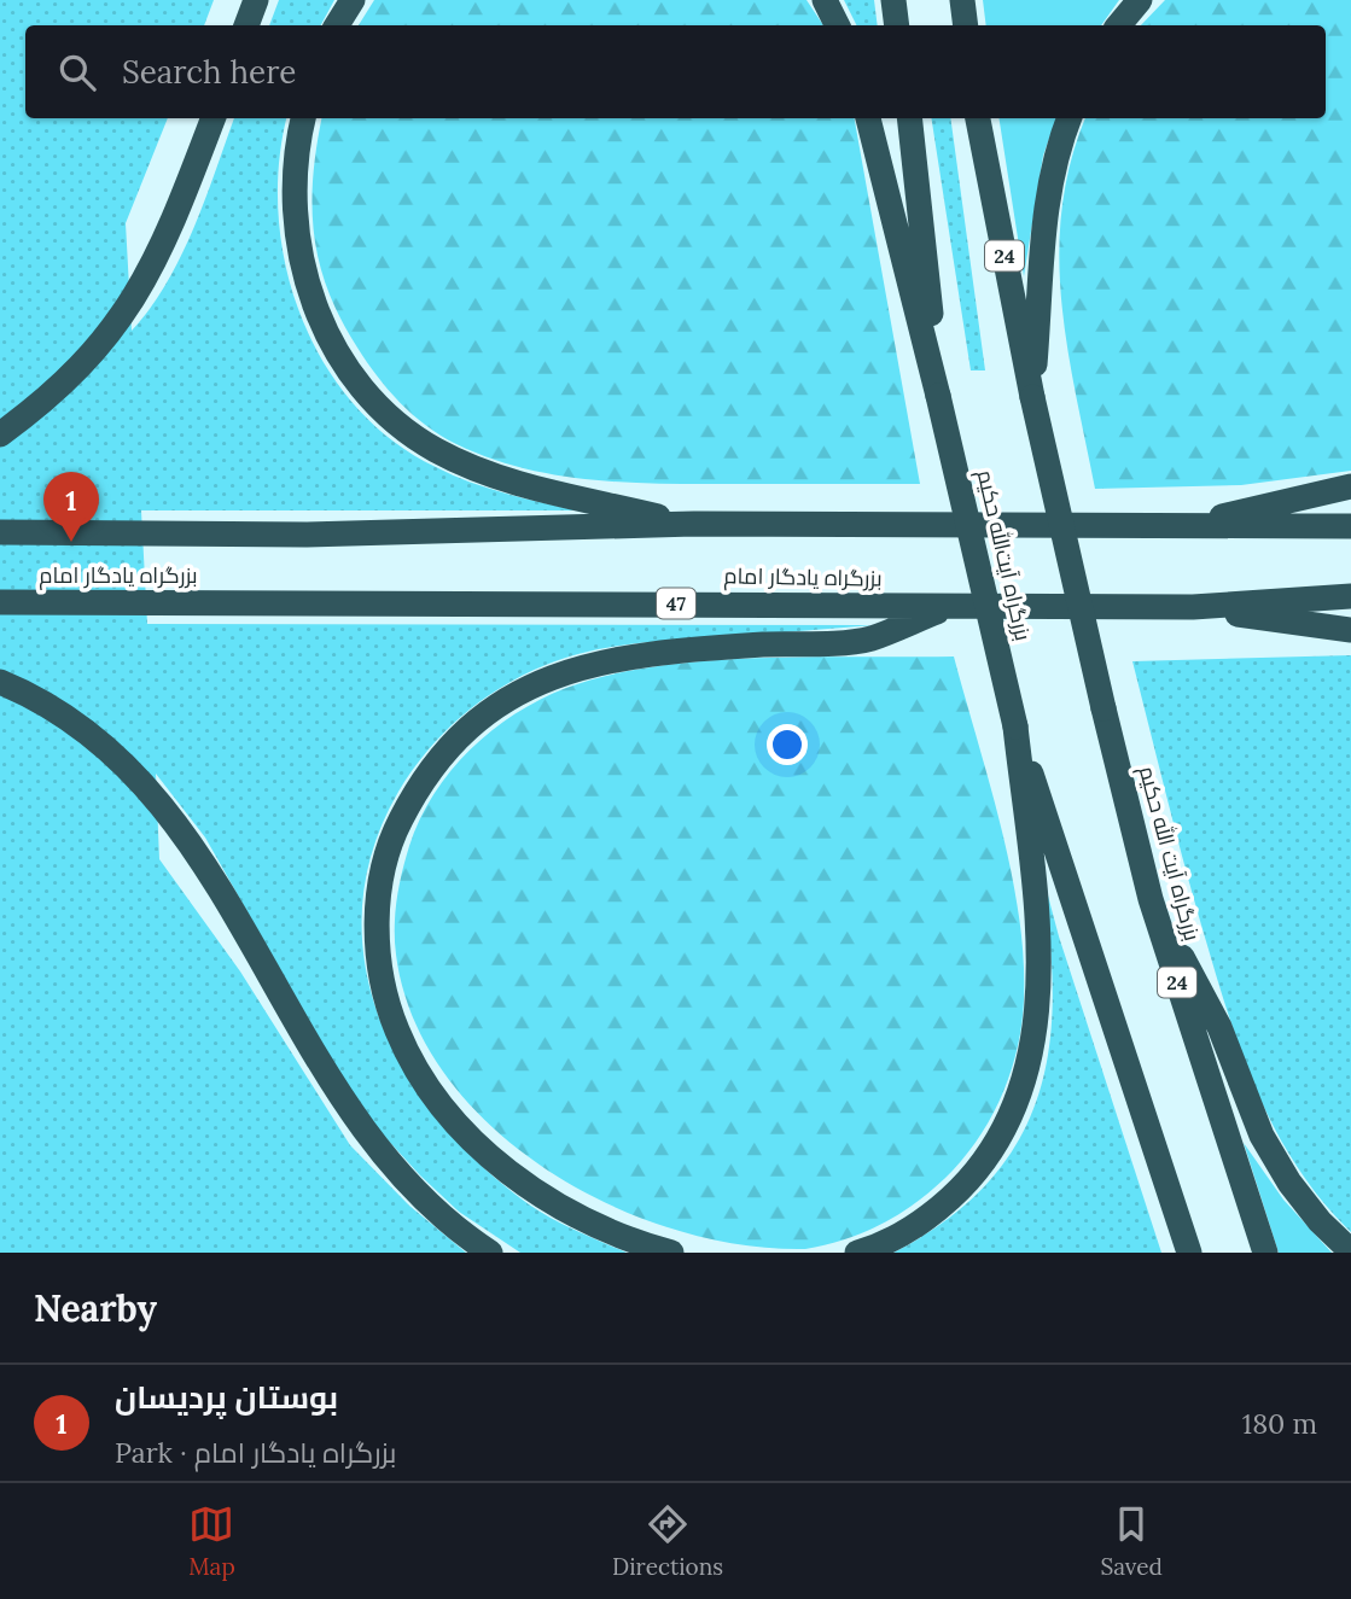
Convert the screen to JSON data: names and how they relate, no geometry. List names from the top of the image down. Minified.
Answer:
{"streets":{"highway":["24","بزرگراه آیت‌الله حکیم","بزرگراه یادگار امام","47","بزرگراه آیت الله حکیم"]},"crossings":[["24","بزرگراه آیت الله حکیم"]],"page":{"search":"Search here","pins":"1","heading":"Nearby","list":[{"mark":"1","name":"بوستان پردیسان","note":"Park · بزرگراه یادگار امام","value":"180 m"}],"nav":["Map","Directions","Saved"]}}
